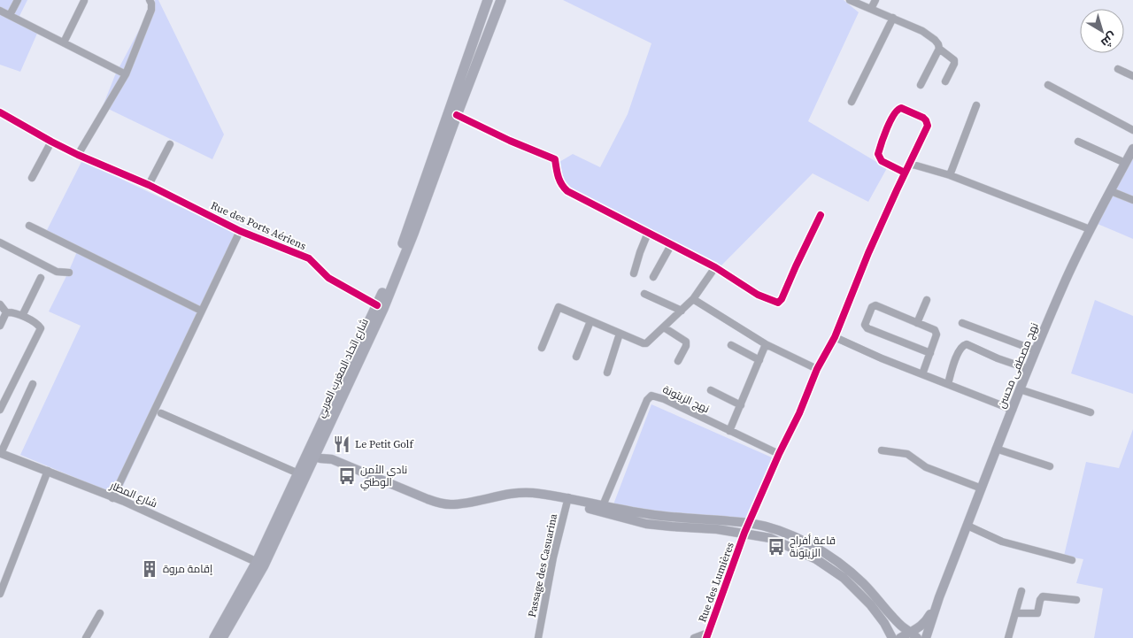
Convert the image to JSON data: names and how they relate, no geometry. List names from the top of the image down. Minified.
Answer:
{"streets":{"main road":["نهج مصطفى محسن","شارع اتحاد المغرب العربي"],"street":["Rue des Ports Aériens","نهج الزيتونة","شارع المطار","Passage des Casuarina","Rue des Lumières"]},"crossings":[["Rue des Ports Aériens","شارع اتحاد المغرب العربي"],["شارع اتحاد المغرب العربي","شارع المطار"],["نهج الزيتونة","Rue des Lumières"]],"places":{"restaurant":["Le Petit Golf"],"bus stop":["نادي الأمن الوطني","قاعة أفراح الزيتونة"],"building":["إقامة مروة"]},"north":"bottom right"}
